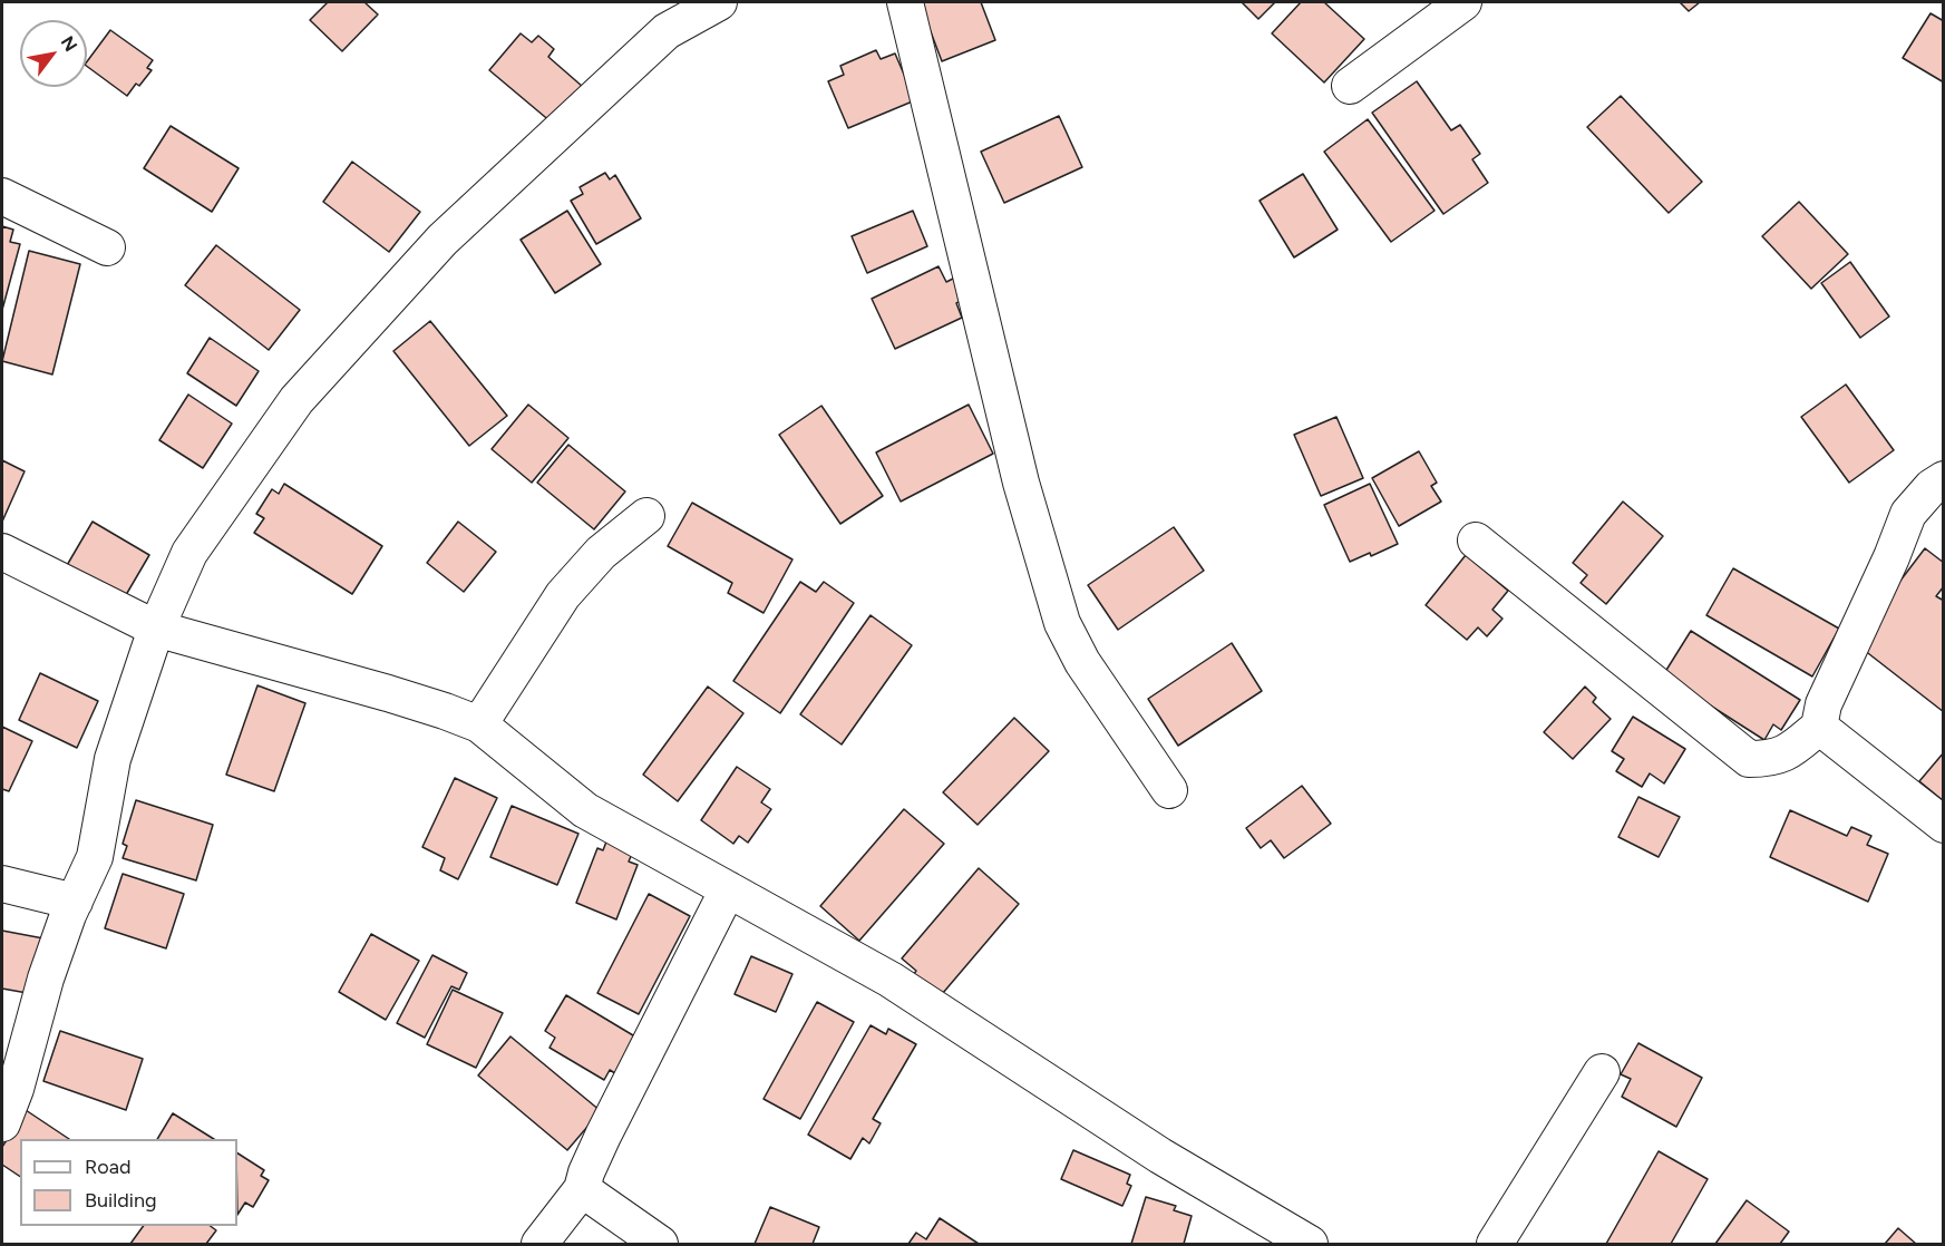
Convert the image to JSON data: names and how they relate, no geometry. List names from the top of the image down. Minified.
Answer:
{"legend":["Road","Building"],"north":"top right"}
